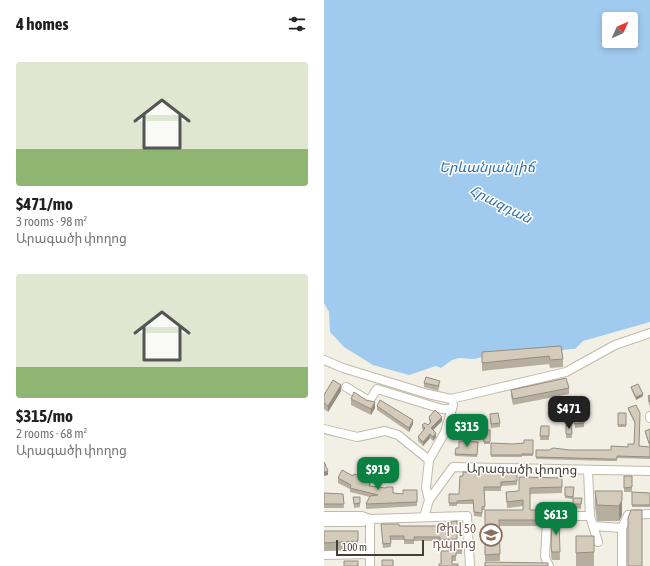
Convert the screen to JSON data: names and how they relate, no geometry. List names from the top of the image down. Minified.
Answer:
{"streets":{"street":["Արագածի փողոց"]},"water":["Երևանյան լիճ","Հրազդան"],"places":{"school or university":["Թիվ 50 դպրոց"]},"scale_bar":"100 m","north":"top right","page":{"heading":"4 homes","list":[{"name":"$471/mo","note":"3 rooms · 98 m² · Արագածի փողոց"},{"name":"$315/mo","note":"2 rooms · 68 m² · Արագածի փողոց"}],"price":["$471","$315","$919","$613"],"scale":"100 m"}}
